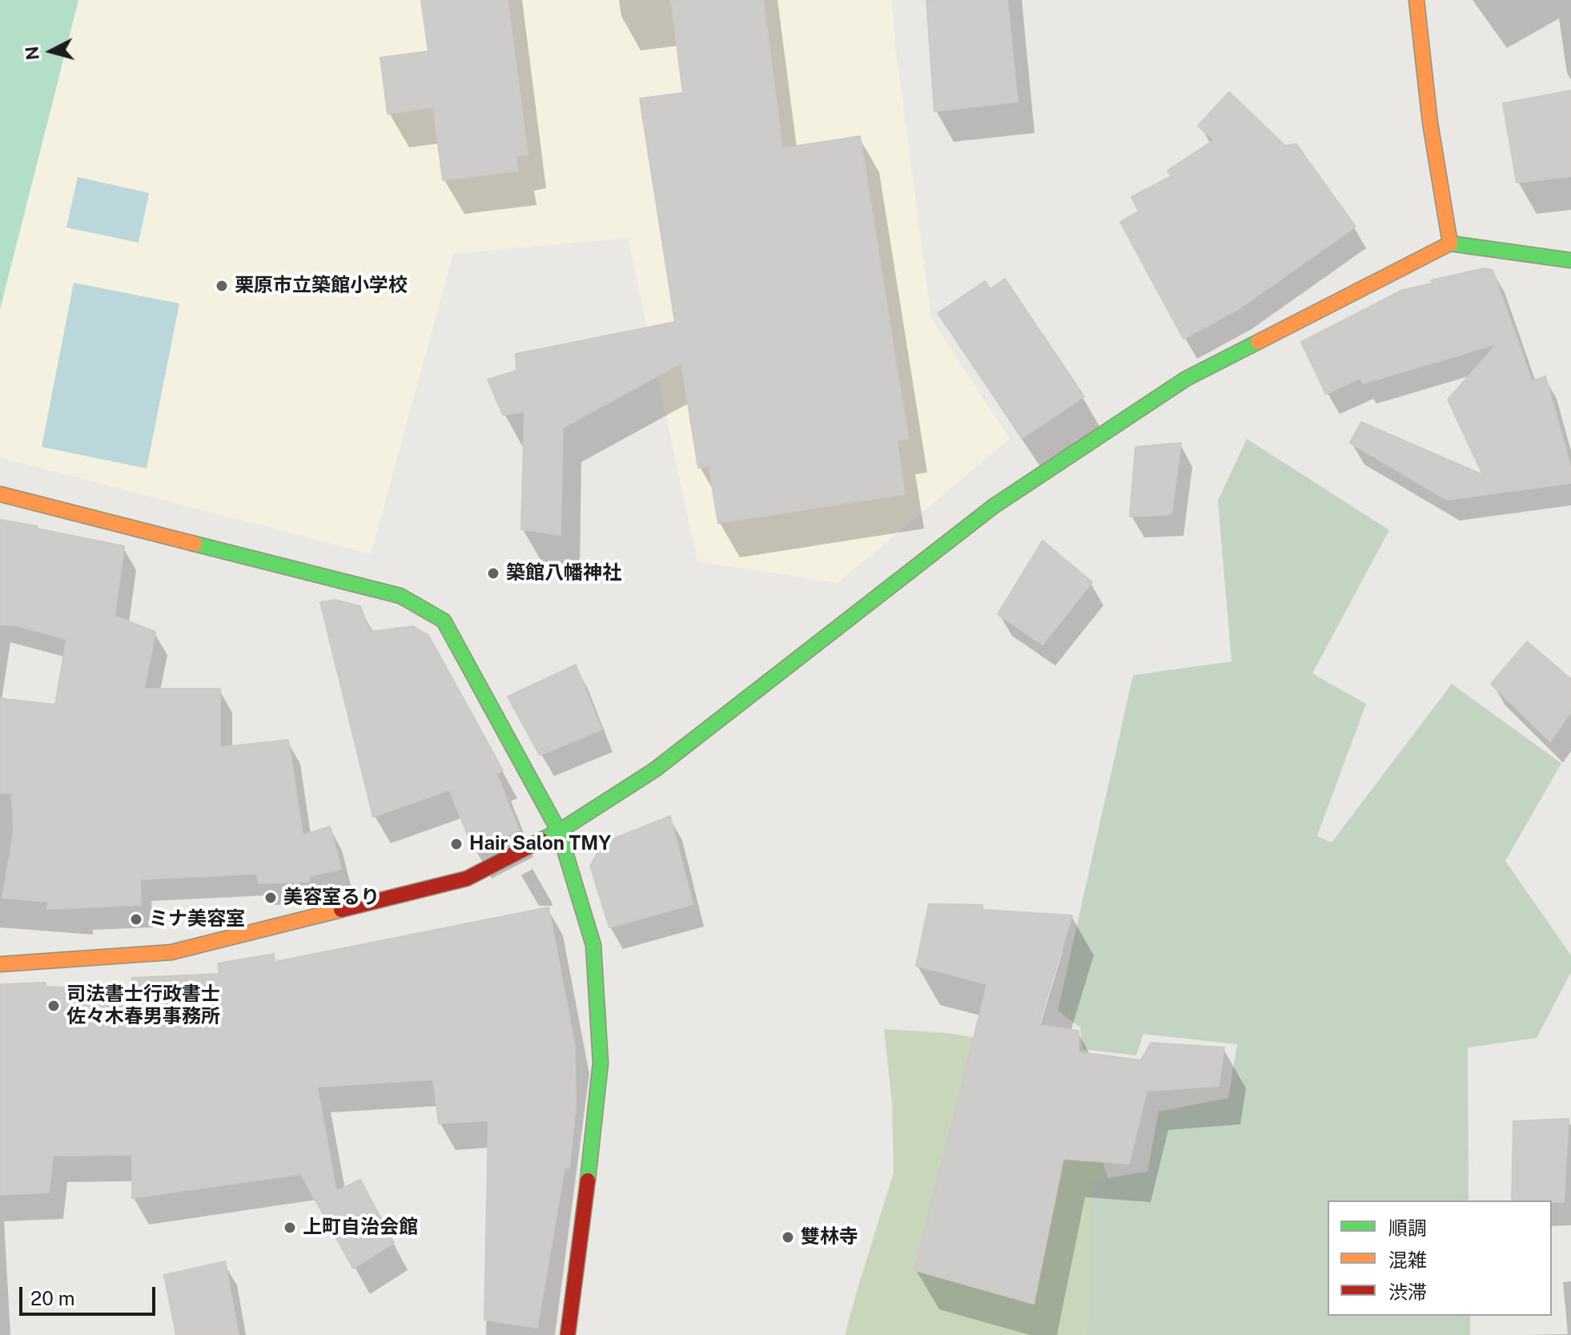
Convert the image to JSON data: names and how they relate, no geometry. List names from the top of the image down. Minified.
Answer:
{"places":["栗原市立築館小学校","築館八幡神社","Hair Salon TMY","美容室るり","ミナ美容室","司法書士行政書士 佐々木春男事務所","上町自治会館","雙林寺"],"legend":["順調","混雑","渋滞"],"scale_bar":"20 m","north":"left"}
